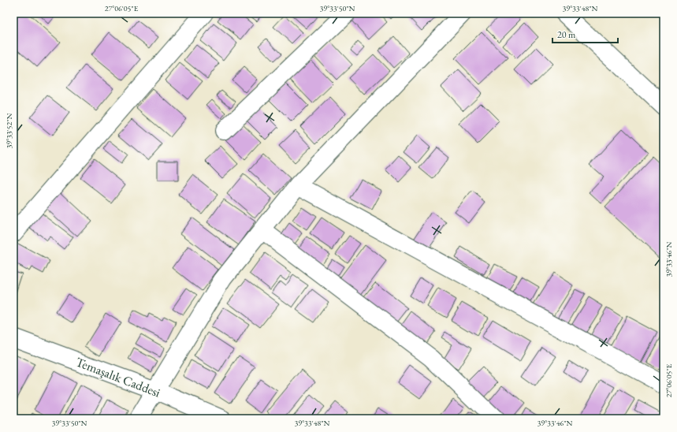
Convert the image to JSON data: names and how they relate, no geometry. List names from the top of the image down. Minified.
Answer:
{"streets":{"street":["Temaşalık Caddesi"]},"scale_bar":"20 m","coordinates":["27°06'05\"E","39°33'50\"N","39°33'48\"N","39°33'52\"N","39°33'46\"N"]}
